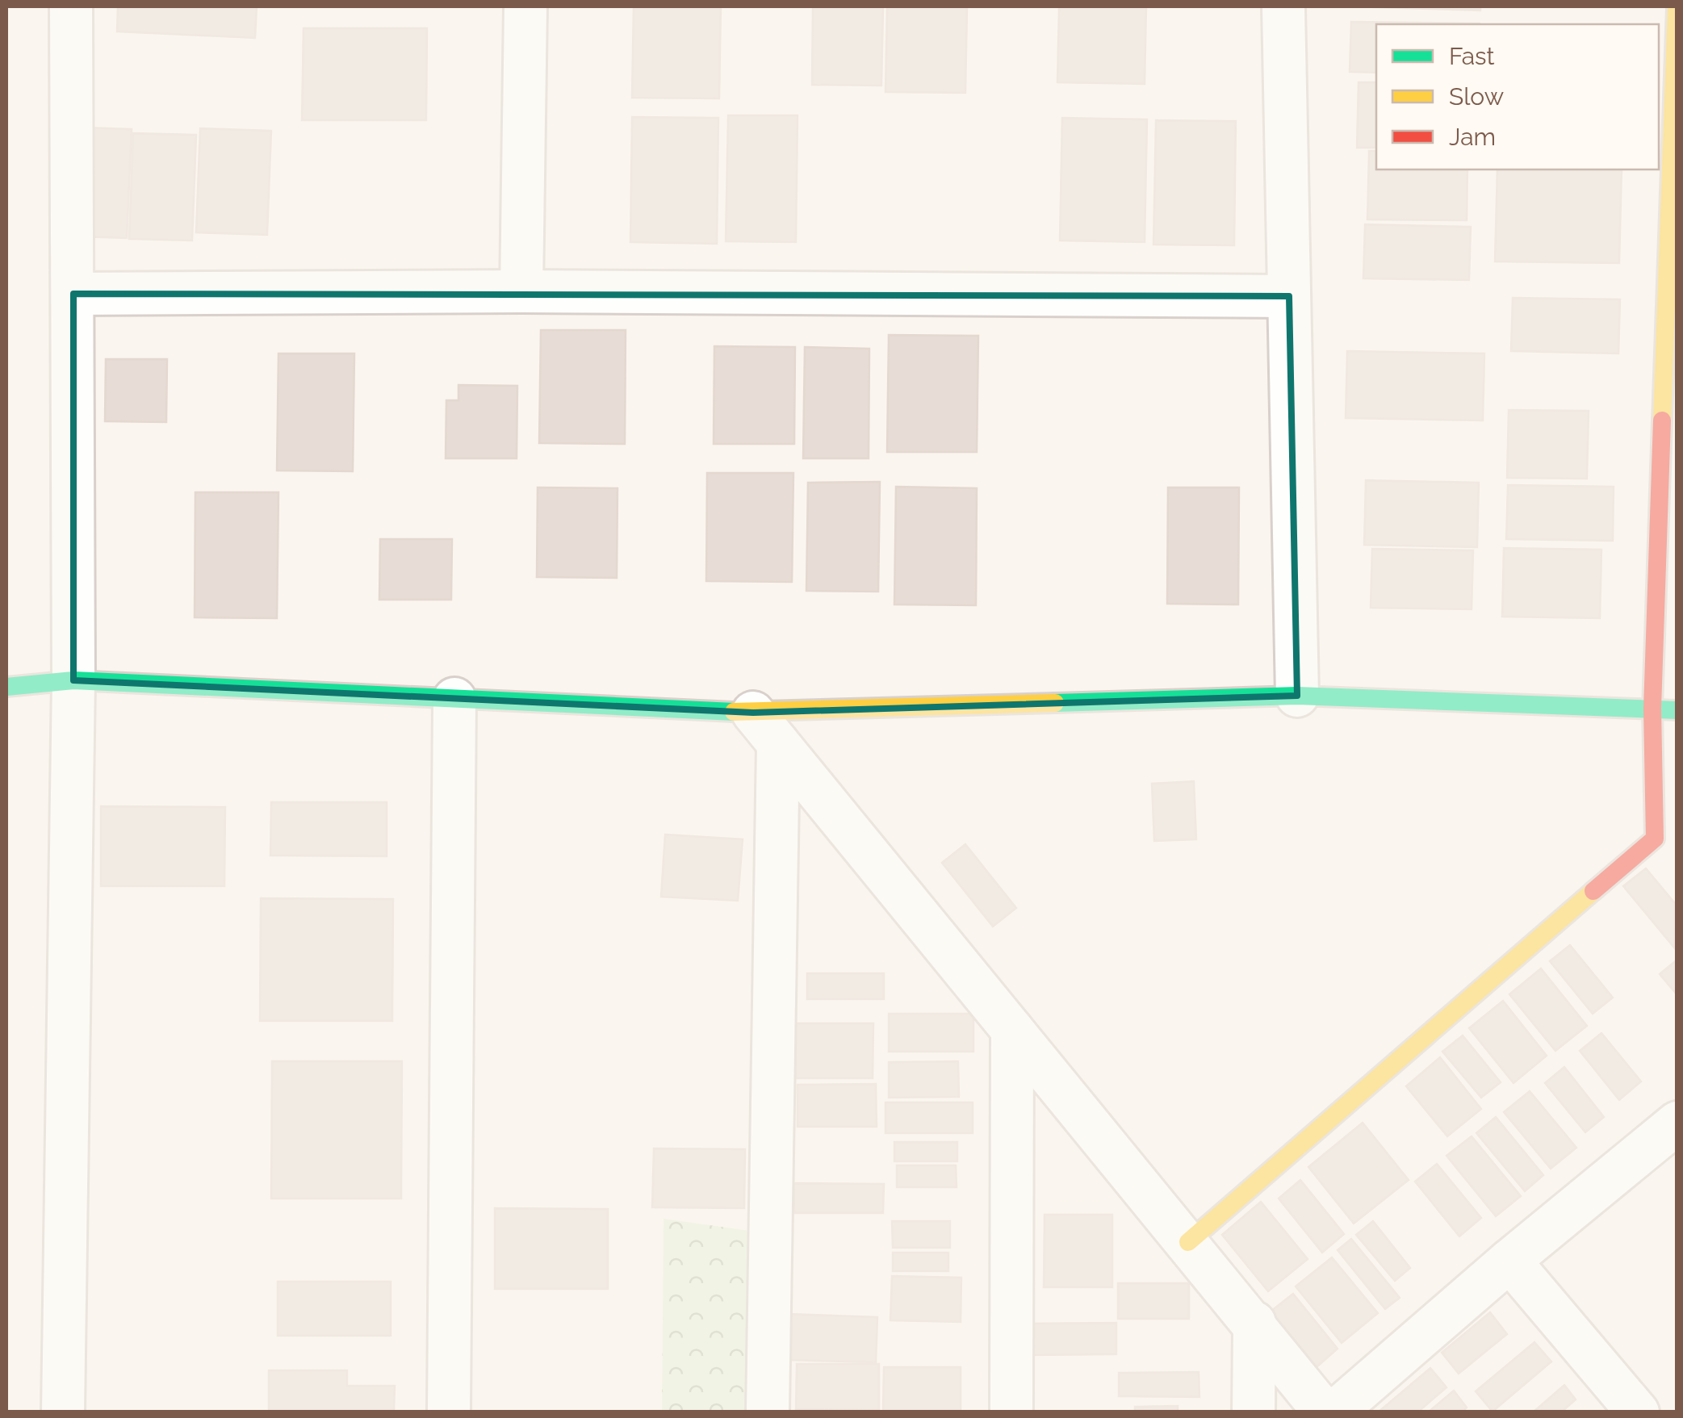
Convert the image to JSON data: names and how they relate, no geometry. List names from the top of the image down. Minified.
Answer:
{"legend":["Fast","Slow","Jam"]}
